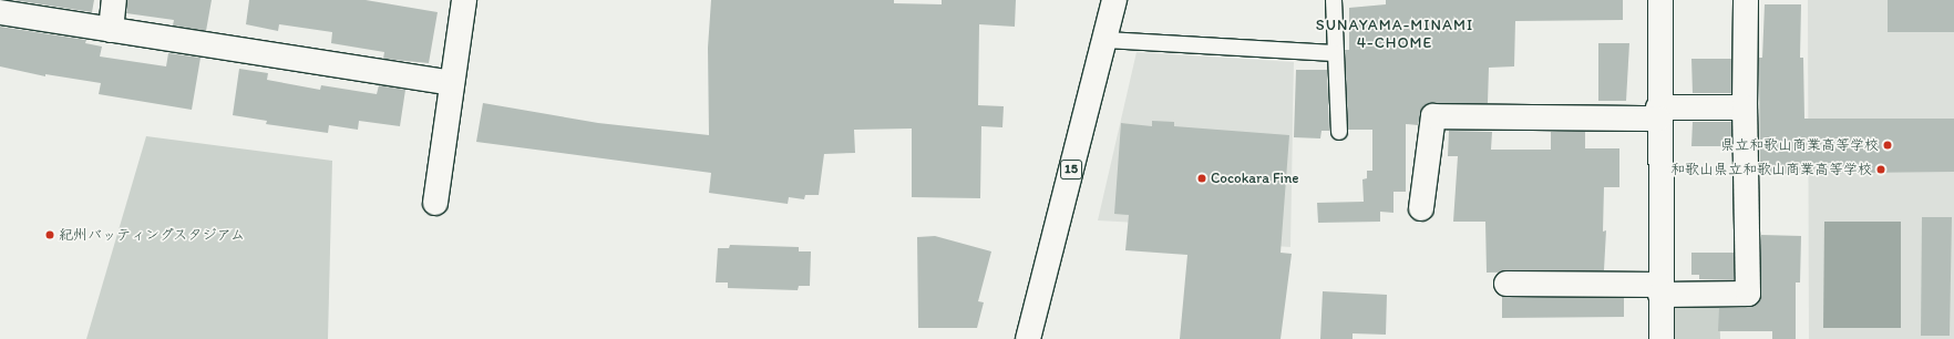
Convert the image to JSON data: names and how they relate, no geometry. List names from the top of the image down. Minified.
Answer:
{"streets":{"street":["15"]},"districts":["SUNAYAMA-MINAMI 4-CHOME"],"places":["県立和歌山商業高等学校","和歌山県立和歌山商業高等学校","Cocokara Fine","紀州バッティングスタジアム"]}
